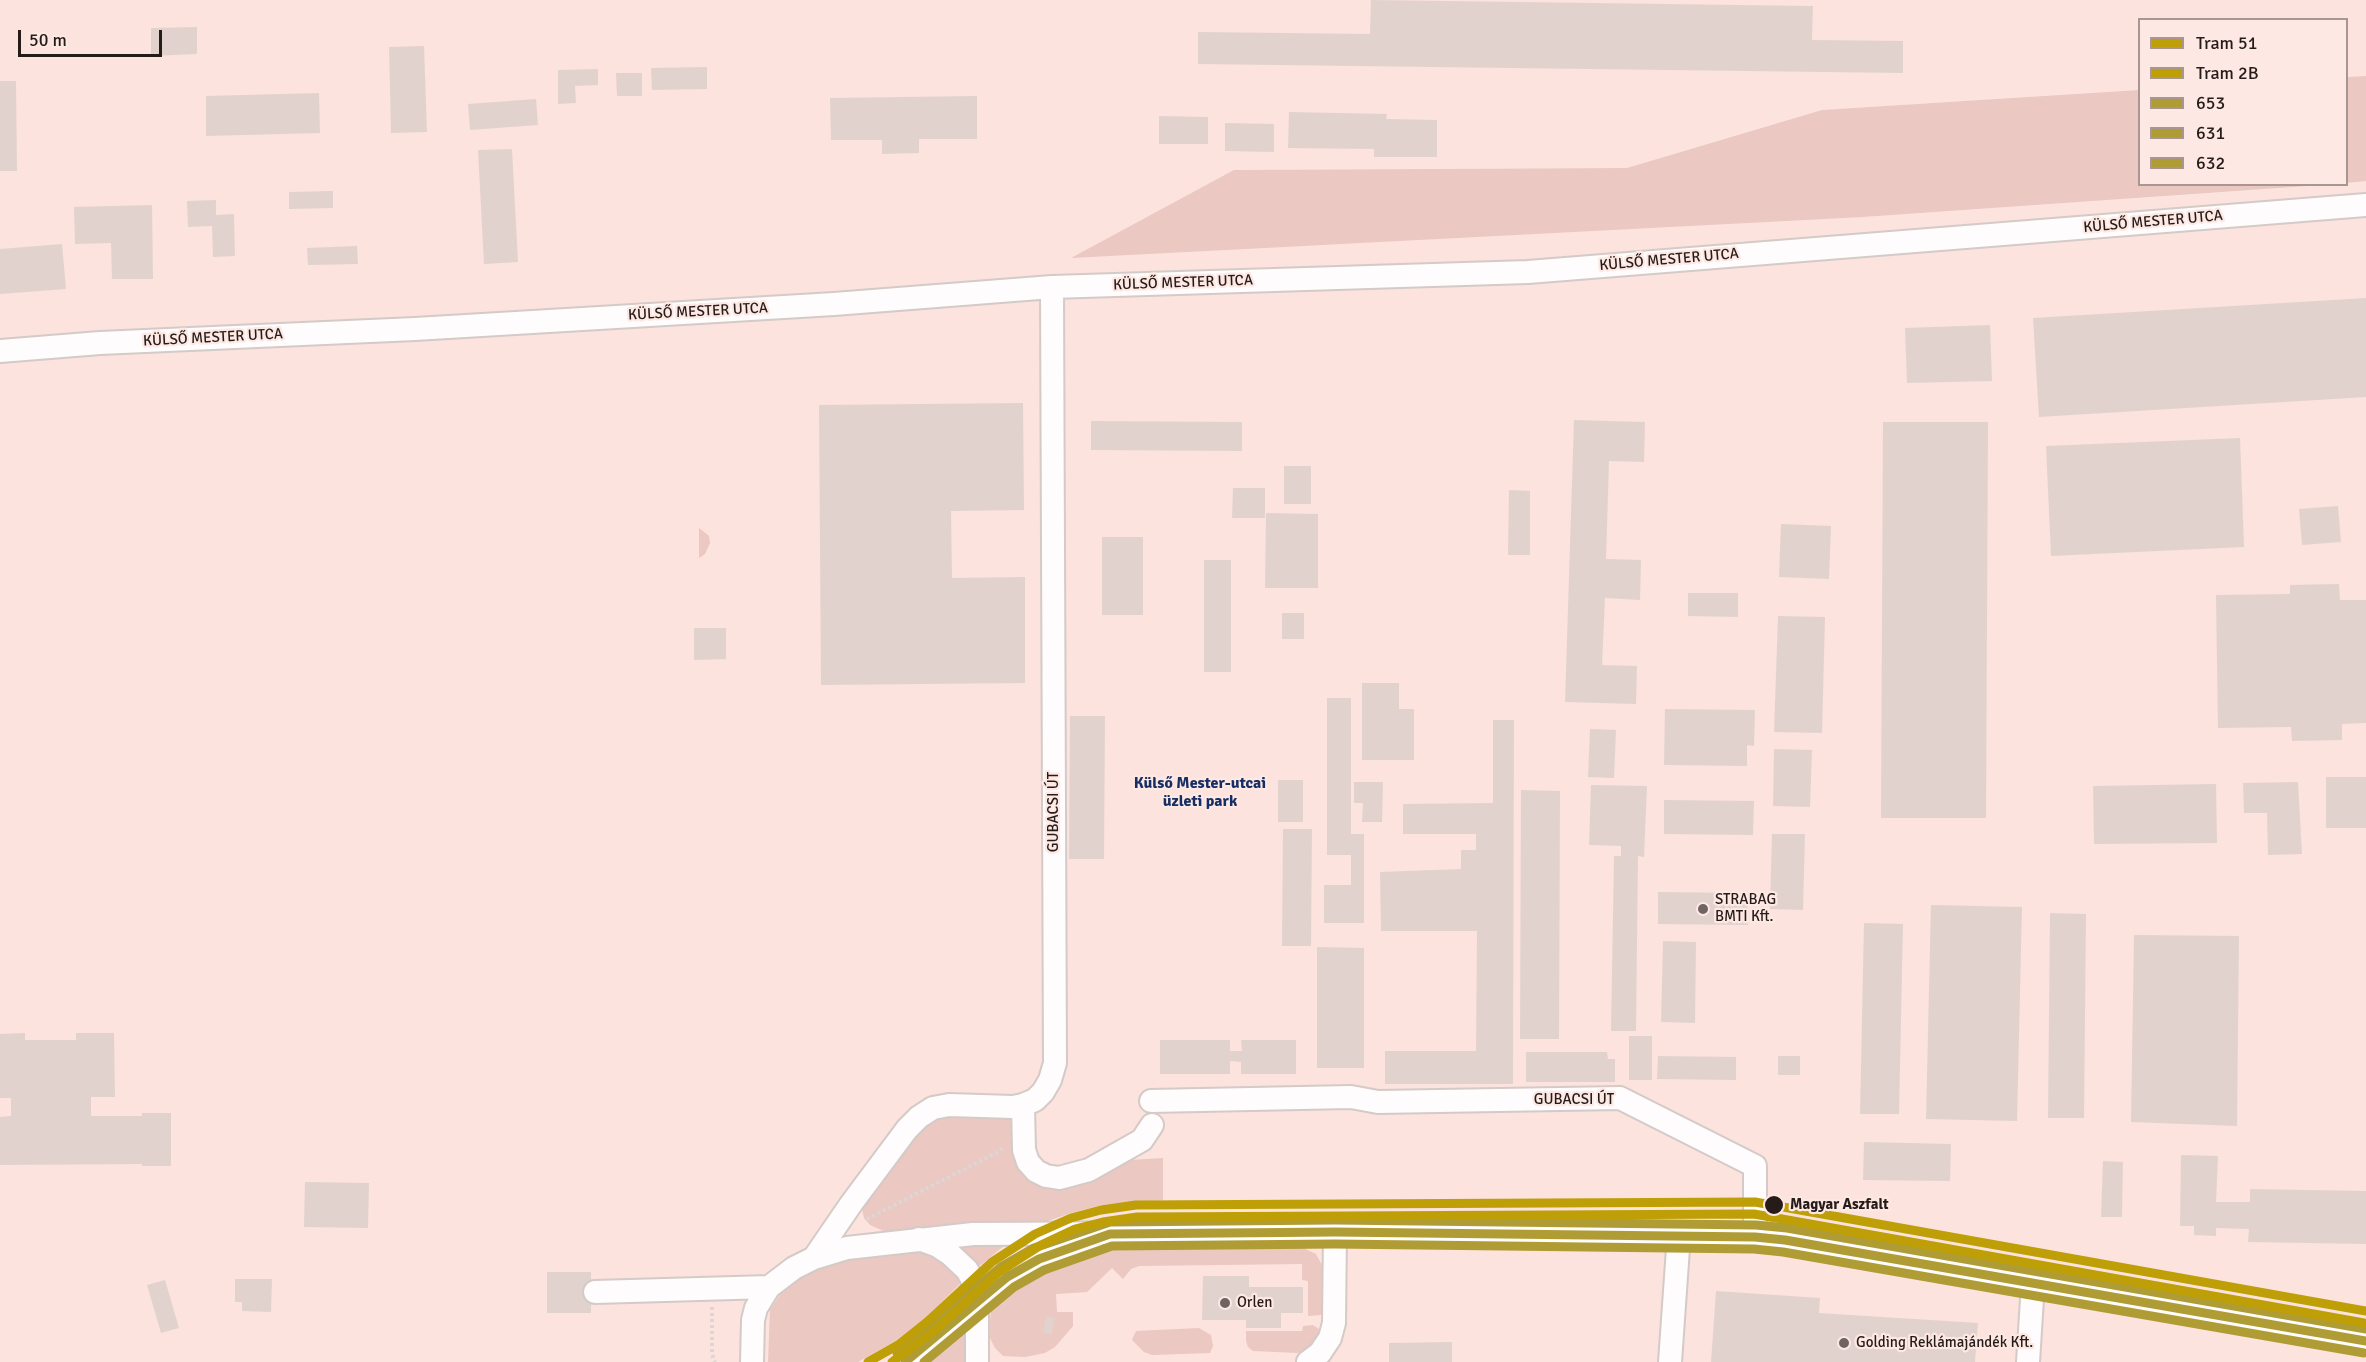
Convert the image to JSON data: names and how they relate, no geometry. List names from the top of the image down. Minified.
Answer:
{"streets":{"street":["KÜLSŐ MESTER UTCA","GUBACSI ÚT"]},"crossings":[["KÜLSŐ MESTER UTCA","GUBACSI ÚT"]],"districts":["Külső Mester-utcai üzleti park"],"places":["STRABAG BMTI Kft.","Magyar Aszfalt","Orlen","Golding Reklámajándék Kft."],"lines":["tram line 51","tram line 2B","transit line 632","transit line 653","transit line 631"],"legend":["Tram 51","Tram 2B","653","631","632"],"scale_bar":"50 m"}
